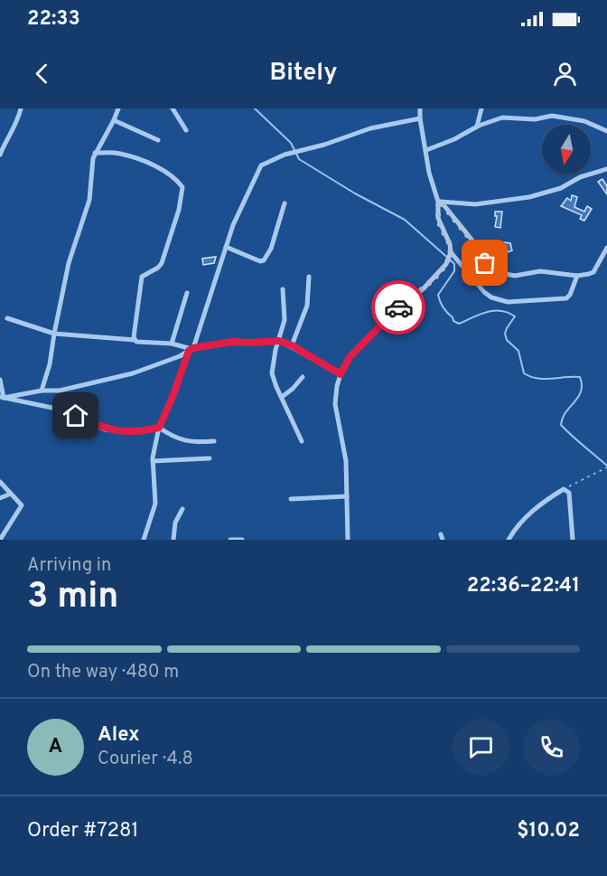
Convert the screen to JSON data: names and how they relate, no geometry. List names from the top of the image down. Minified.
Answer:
{"north":"bottom","page":{"status":"22:33","header":"Bitely","heading":["3 min","Arriving in","22:36–22:41"],"panel":["Alex","Courier · 4.8","Order #7281","$10.02"],"bar":"On the way · 480 m","round":"A"}}
